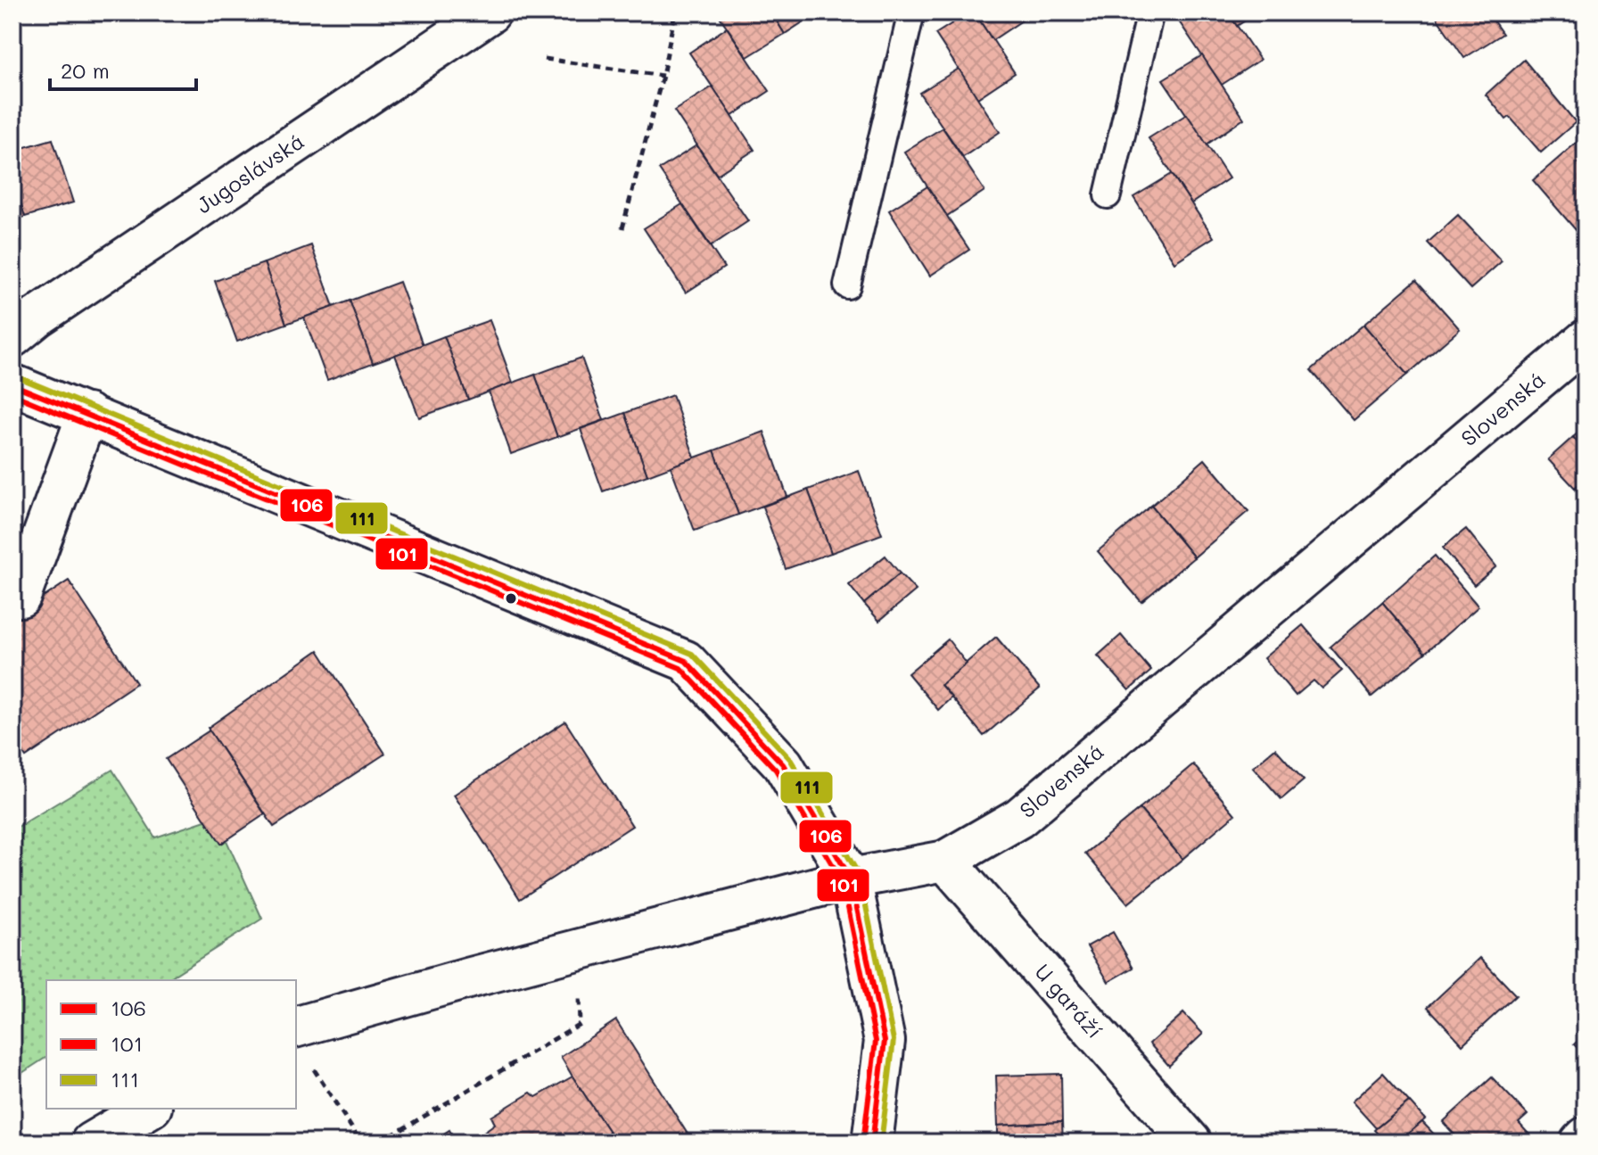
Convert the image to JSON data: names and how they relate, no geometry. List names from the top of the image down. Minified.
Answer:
{"streets":{"street":["Jugoslávská","Slovenská","U garáží"]},"crossings":[["Slovenská","U garáží"]],"lines":["transit line 111","transit line 106","transit line 101"],"legend":["106","101","111"],"scale_bar":"20 m"}
